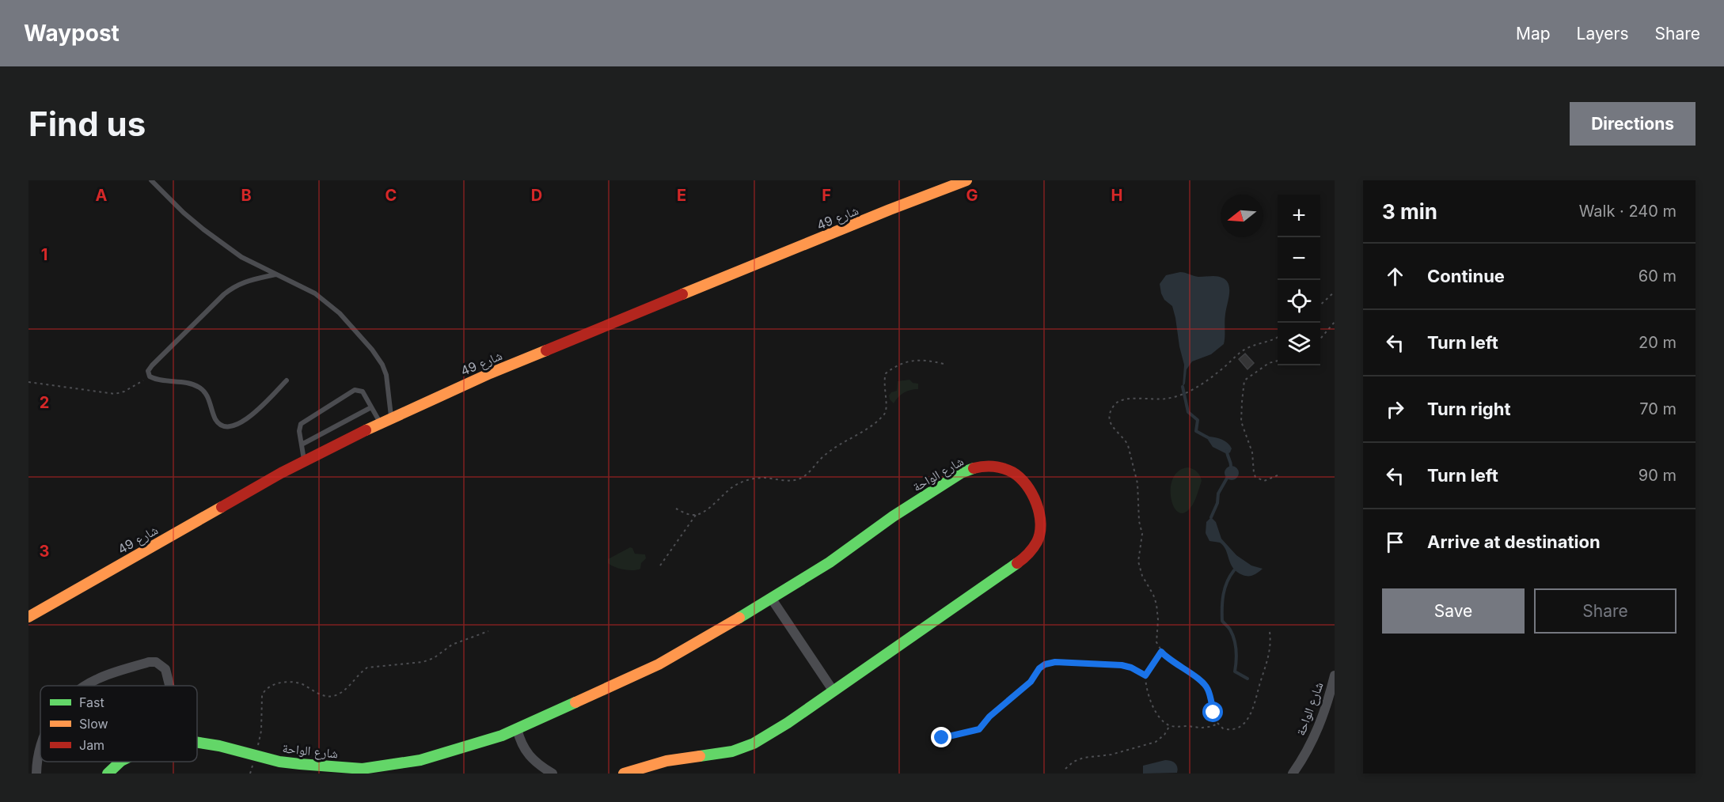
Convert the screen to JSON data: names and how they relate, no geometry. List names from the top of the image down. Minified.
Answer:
{"streets":{"street":["شارع 49","شارع الواحة"]},"legend":["Fast","Slow","Jam"],"north":"left","page":{"header":"Waypost","nav":["Map","Layers","Share"],"buttons":["Directions",["Save","Share"]],"title":"Find us","heading":["3 min","Walk · 240 m"],"map_buttons":["+","−"],"list":[["Continue","60 m"],["Turn left","20 m"],["Turn right","70 m"],["Turn left","90 m"],"Arrive at destination"]},"grid":{"columns":["A","B","C","D","E","F","G","H"],"rows":["1","2","3"]}}
